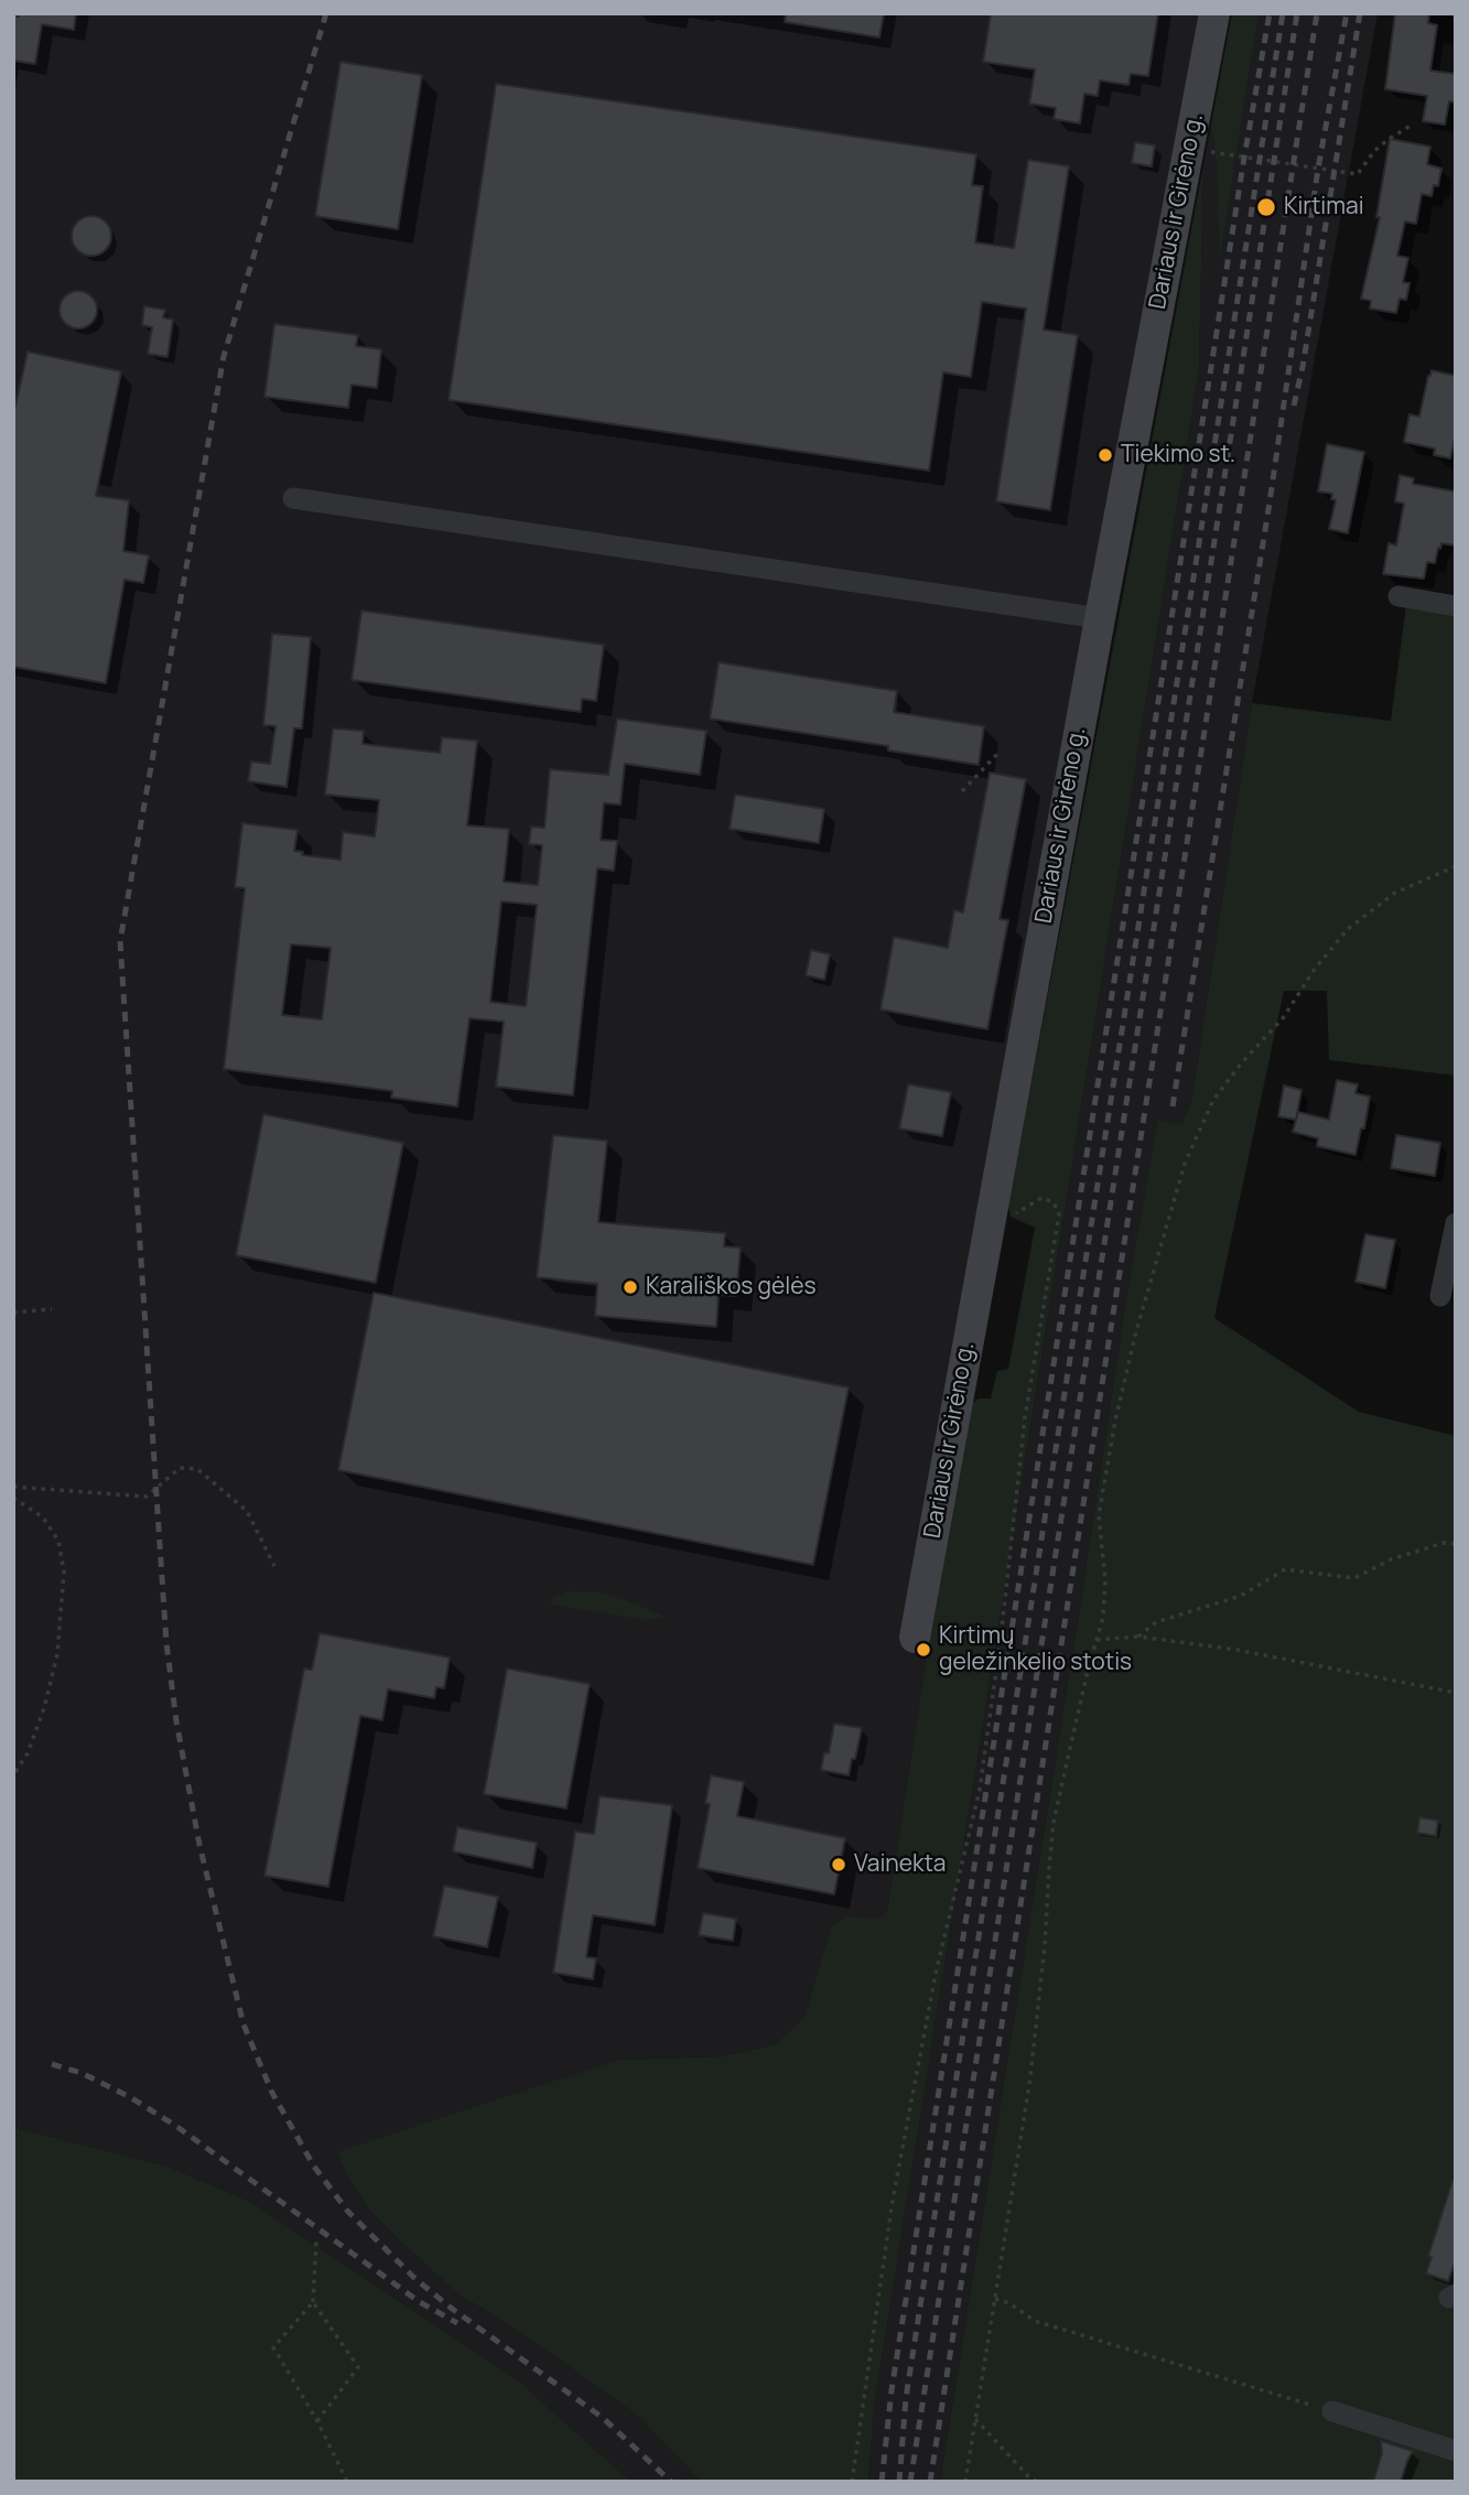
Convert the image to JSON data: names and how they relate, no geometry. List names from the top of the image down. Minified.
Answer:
{"streets":{"street":["Dariaus ir Girėno g."]},"places":["Kirtimai","Tiekimo st.","Karališkos gėlės","Kirtimų geležinkelio stotis","Vainekta"]}
